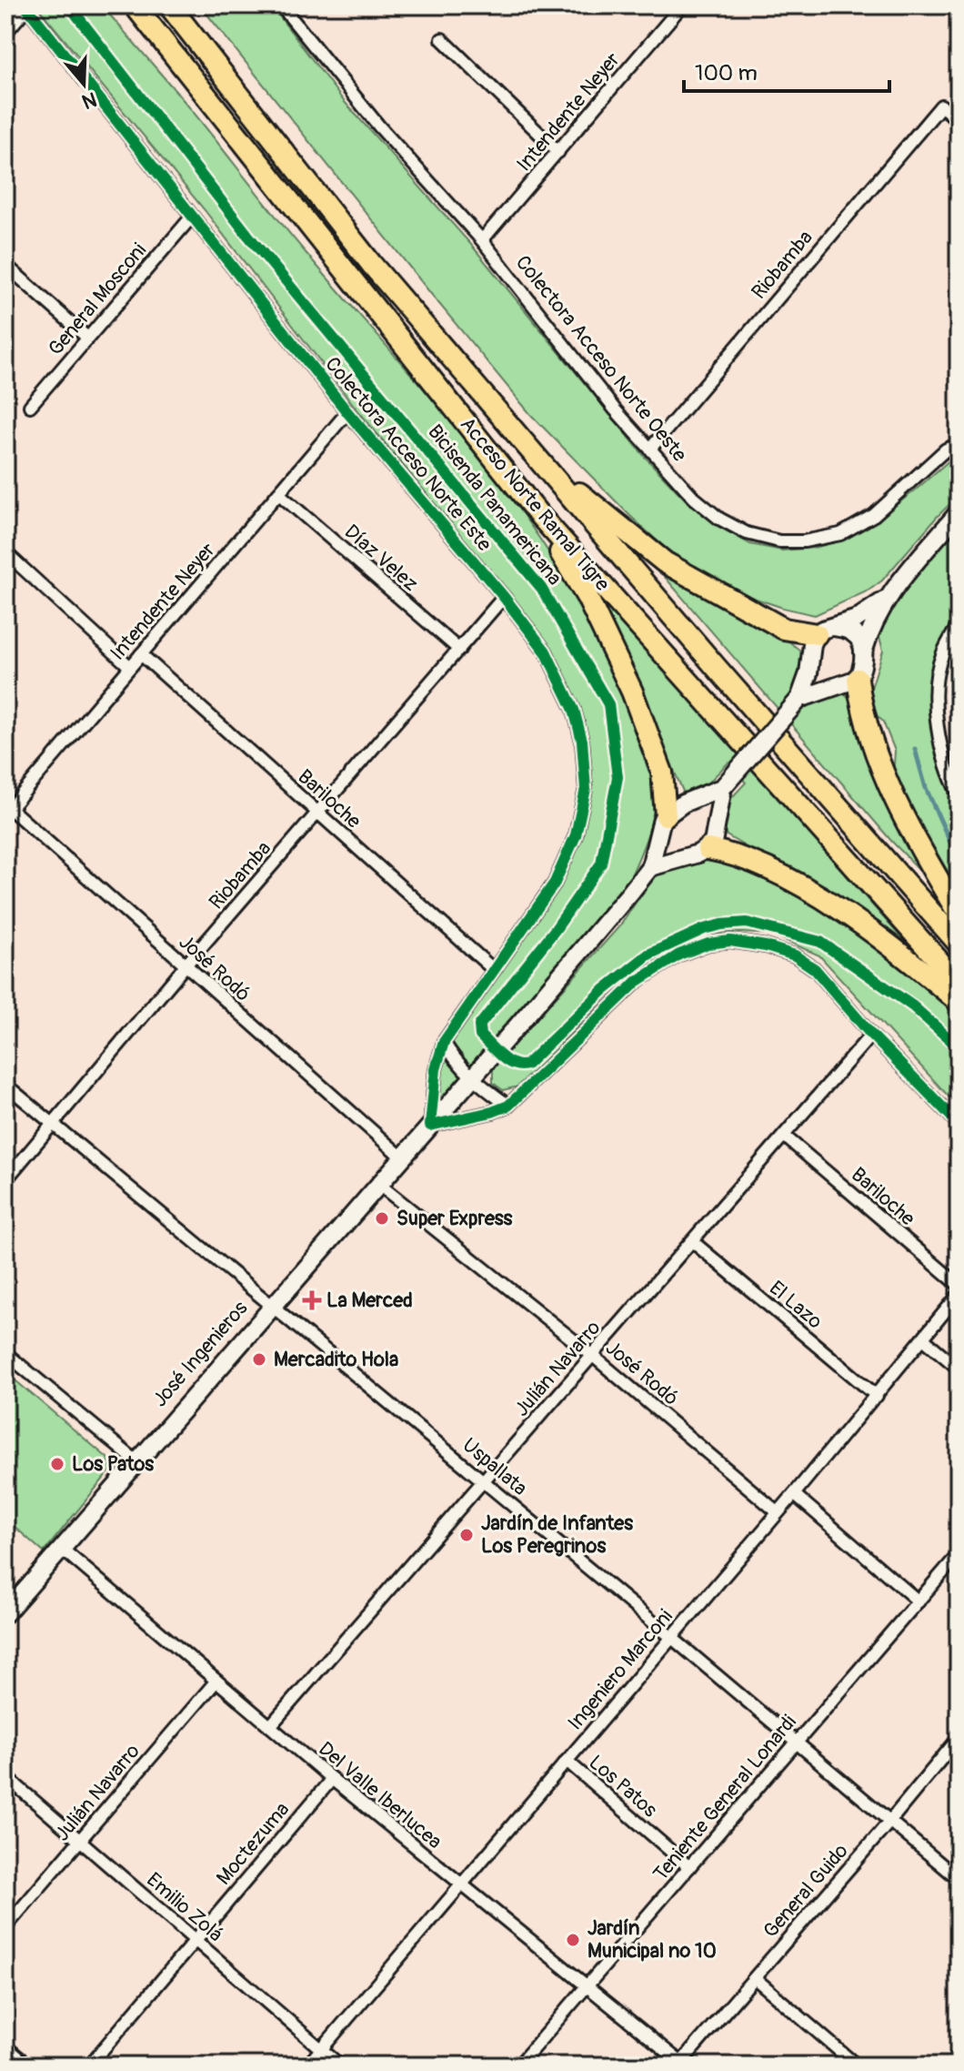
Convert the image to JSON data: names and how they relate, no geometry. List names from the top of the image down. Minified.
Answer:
{"streets":{"highway":["Acceso Norte Ramal Tigre"],"street":["Intendente Neyer","Riobamba","General Mosconi","Colectora Acceso Norte Oeste","Colectora Acceso Norte Este","Díaz Velez","Bariloche","José Rodó","El Lazo","José Ingenieros","Julián Navarro","Uspallata","Ingeniero Marconi","Los Patos","Del Valle Iberlucea","Teniente General Lonardi","Moctezuma","General Guido","Emilio Zolá"],"cycle path":["Bicisenda Panamericana"]},"crossings":[["Intendente Neyer","Colectora Acceso Norte Oeste"],["Intendente Neyer","Colectora Acceso Norte Este"],["Intendente Neyer","Díaz Velez"],["Intendente Neyer","Bariloche"],["Intendente Neyer","José Rodó"],["Riobamba","Colectora Acceso Norte Oeste"],["Riobamba","Colectora Acceso Norte Este"],["Riobamba","Díaz Velez"],["Riobamba","Bariloche"],["Riobamba","José Rodó"],["Riobamba","Uspallata"],["General Mosconi","Colectora Acceso Norte Este"],["Colectora Acceso Norte Este","Bariloche"],["Bariloche","Julián Navarro"],["José Rodó","José Ingenieros"],["José Rodó","Julián Navarro"],["José Rodó","Ingeniero Marconi"],["El Lazo","Julián Navarro"],["El Lazo","Ingeniero Marconi"],["José Ingenieros","Uspallata"],["José Ingenieros","Del Valle Iberlucea"],["Julián Navarro","Uspallata"],["Julián Navarro","Del Valle Iberlucea"],["Julián Navarro","Emilio Zolá"],["Uspallata","Ingeniero Marconi"],["Uspallata","Teniente General Lonardi"],["Uspallata","General Guido"],["Ingeniero Marconi","Los Patos"],["Ingeniero Marconi","Del Valle Iberlucea"],["Ingeniero Marconi","Emilio Zolá"],["Los Patos","Teniente General Lonardi"],["Del Valle Iberlucea","Teniente General Lonardi"],["Del Valle Iberlucea","Moctezuma"],["Del Valle Iberlucea","General Guido"],["Moctezuma","Emilio Zolá"]],"places":{"other":["Super Express","Mercadito Hola","Los Patos","Jardín de Infantes Los Peregrinos","Jardín Municipal nº 10"],"health":["La Merced"]},"scale_bar":"100 m","north":"bottom"}
